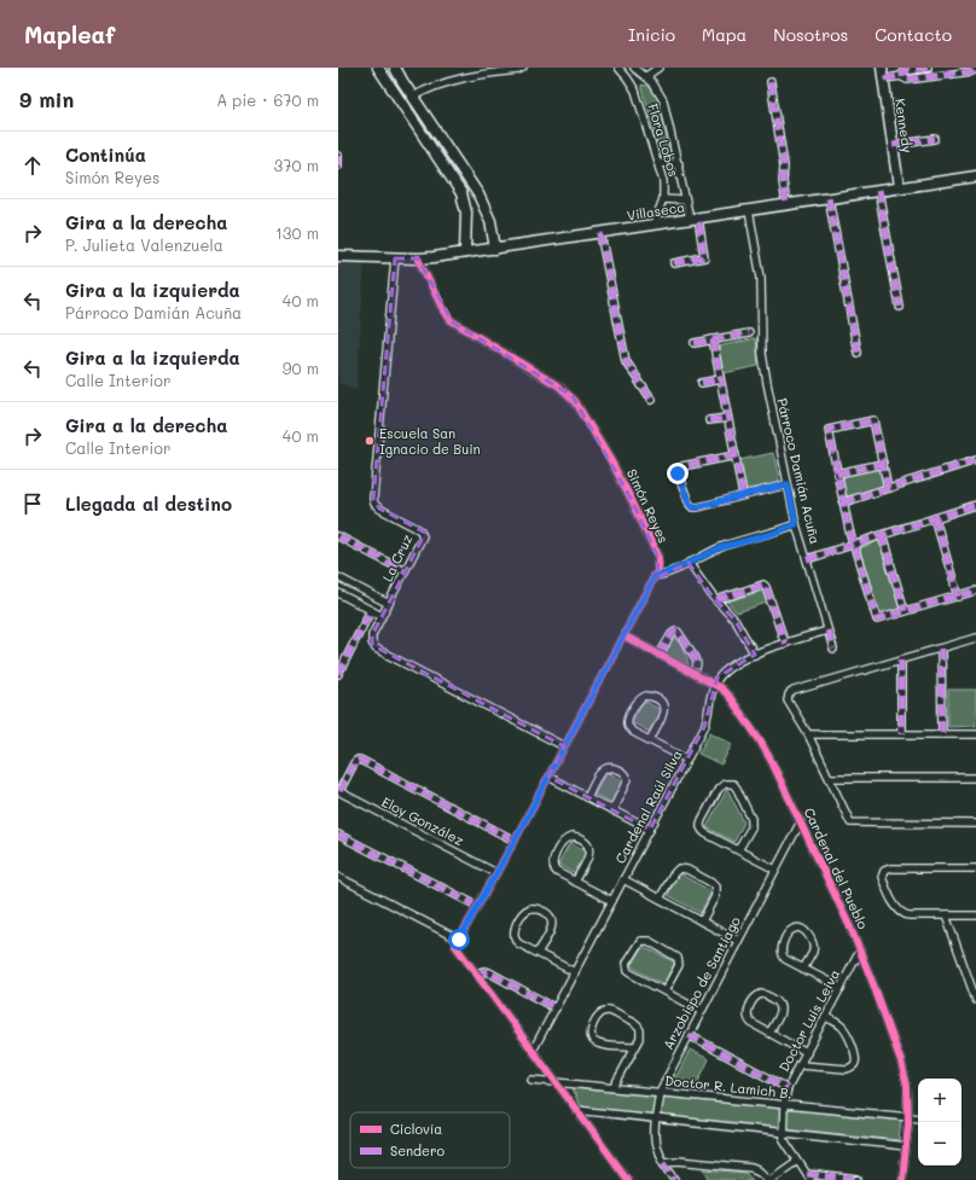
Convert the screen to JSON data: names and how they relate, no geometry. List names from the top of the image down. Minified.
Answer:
{"streets":{"main road":["Kennedy","Villaseca"],"street":["Flora Lobos","Párroco Damián Acuña","Simón Reyes","La Cruz","Cardenal Raúl Silva","Eloy González","Cardenal del Pueblo","Arzobispo de Santiago","Doctor Luis Leiva","Doctor R. Lamich B."]},"crossings":[["Kennedy","Villaseca"],["Flora Lobos","Villaseca"],["Villaseca","Párroco Damián Acuña"],["Villaseca","Simón Reyes"],["Villaseca","La Cruz"],["Párroco Damián Acuña","Cardenal Raúl Silva"],["Simón Reyes","La Cruz"],["Simón Reyes","Eloy González"],["Simón Reyes","Cardenal del Pueblo"],["Cardenal Raúl Silva","Cardenal del Pueblo"],["Cardenal del Pueblo","Arzobispo de Santiago"],["Cardenal del Pueblo","Doctor Luis Leiva"],["Cardenal del Pueblo","Doctor R. Lamich B."],["Arzobispo de Santiago","Doctor R. Lamich B."],["Doctor Luis Leiva","Doctor R. Lamich B."]],"places":["Escuela San Ignacio de Buin"],"legend":["Ciclovía","Sendero"],"page":{"header":"Mapleaf","nav":["Inicio","Mapa","Nosotros","Contacto"],"heading":["9 min","A pie · 670 m"],"list":[["Continúa","Simón Reyes","370 m"],["Gira a la derecha","P. Julieta Valenzuela","130 m"],["Gira a la izquierda","Párroco Damián Acuña","40 m"],["Gira a la izquierda","Calle Interior","90 m"],["Gira a la derecha","Calle Interior","40 m"],"Llegada al destino"],"map_buttons":["+","−"]}}
